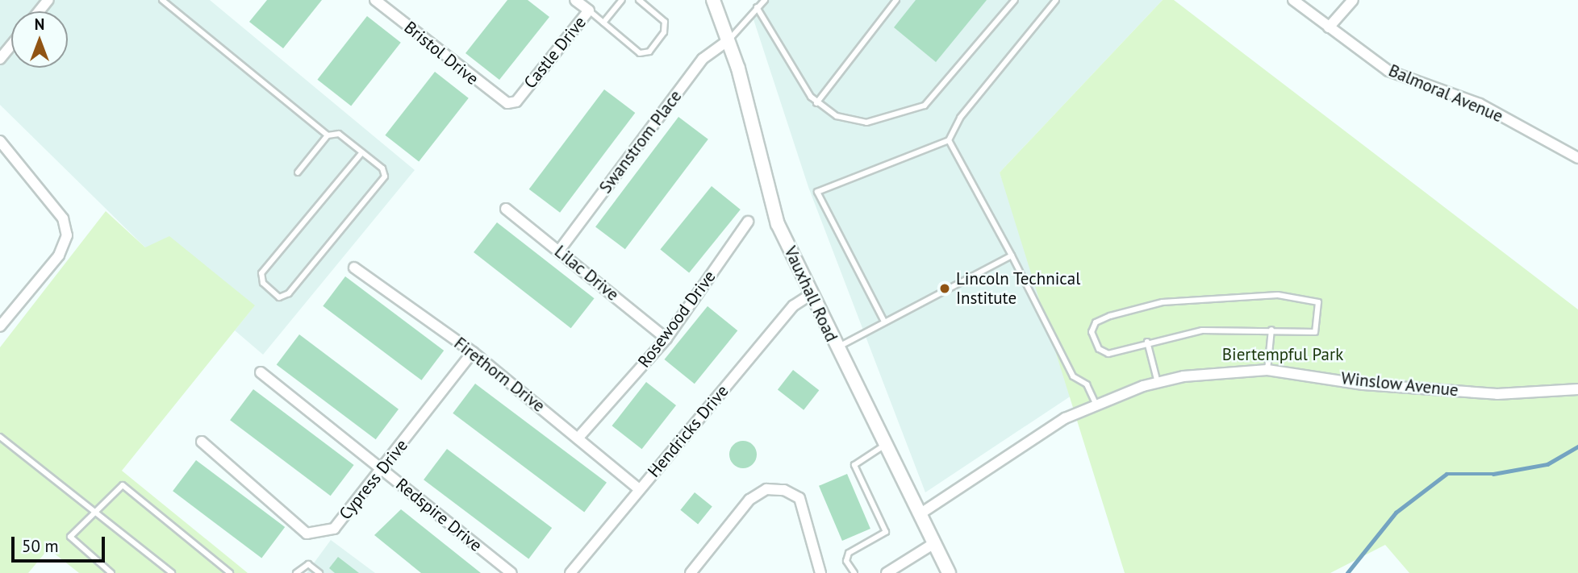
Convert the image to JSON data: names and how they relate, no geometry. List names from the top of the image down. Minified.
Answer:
{"streets":{"street":["Castle Drive","Bristol Drive","Balmoral Avenue","Swanstrom Place","Lilac Drive","Vauxhall Road","Rosewood Drive","Firethorn Drive","Winslow Avenue","Hendricks Drive","Cypress Drive","Redspire Drive"]},"crossings":[["Castle Drive","Bristol Drive"],["Swanstrom Place","Lilac Drive"],["Swanstrom Place","Vauxhall Road"],["Lilac Drive","Rosewood Drive"],["Vauxhall Road","Winslow Avenue"],["Vauxhall Road","Hendricks Drive"],["Rosewood Drive","Firethorn Drive"],["Firethorn Drive","Hendricks Drive"],["Firethorn Drive","Cypress Drive"],["Cypress Drive","Redspire Drive"]],"parks":["Biertempful Park"],"places":["Lincoln Technical Institute"],"scale_bar":"50 m","north":"top"}
